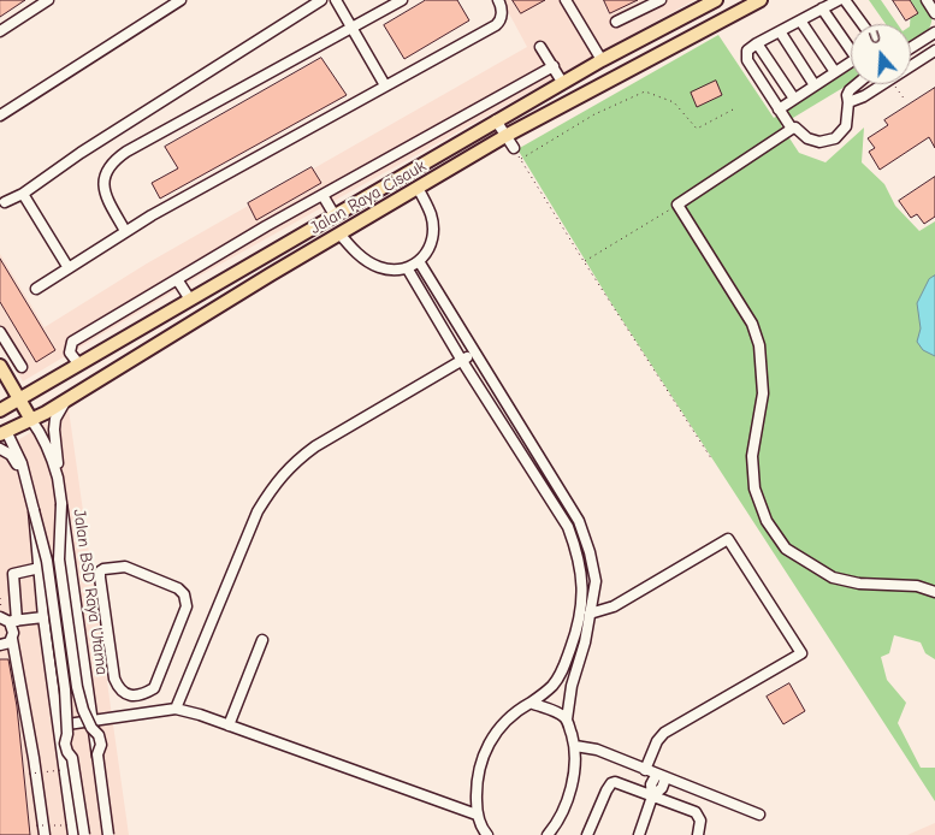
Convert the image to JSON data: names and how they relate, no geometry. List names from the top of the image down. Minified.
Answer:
{"streets":{"main road":["Jalan Raya Cisauk","Jalan BSD Raya Utama"]},"crossings":[["Jalan Raya Cisauk","Jalan BSD Raya Utama"]],"north":"top"}
